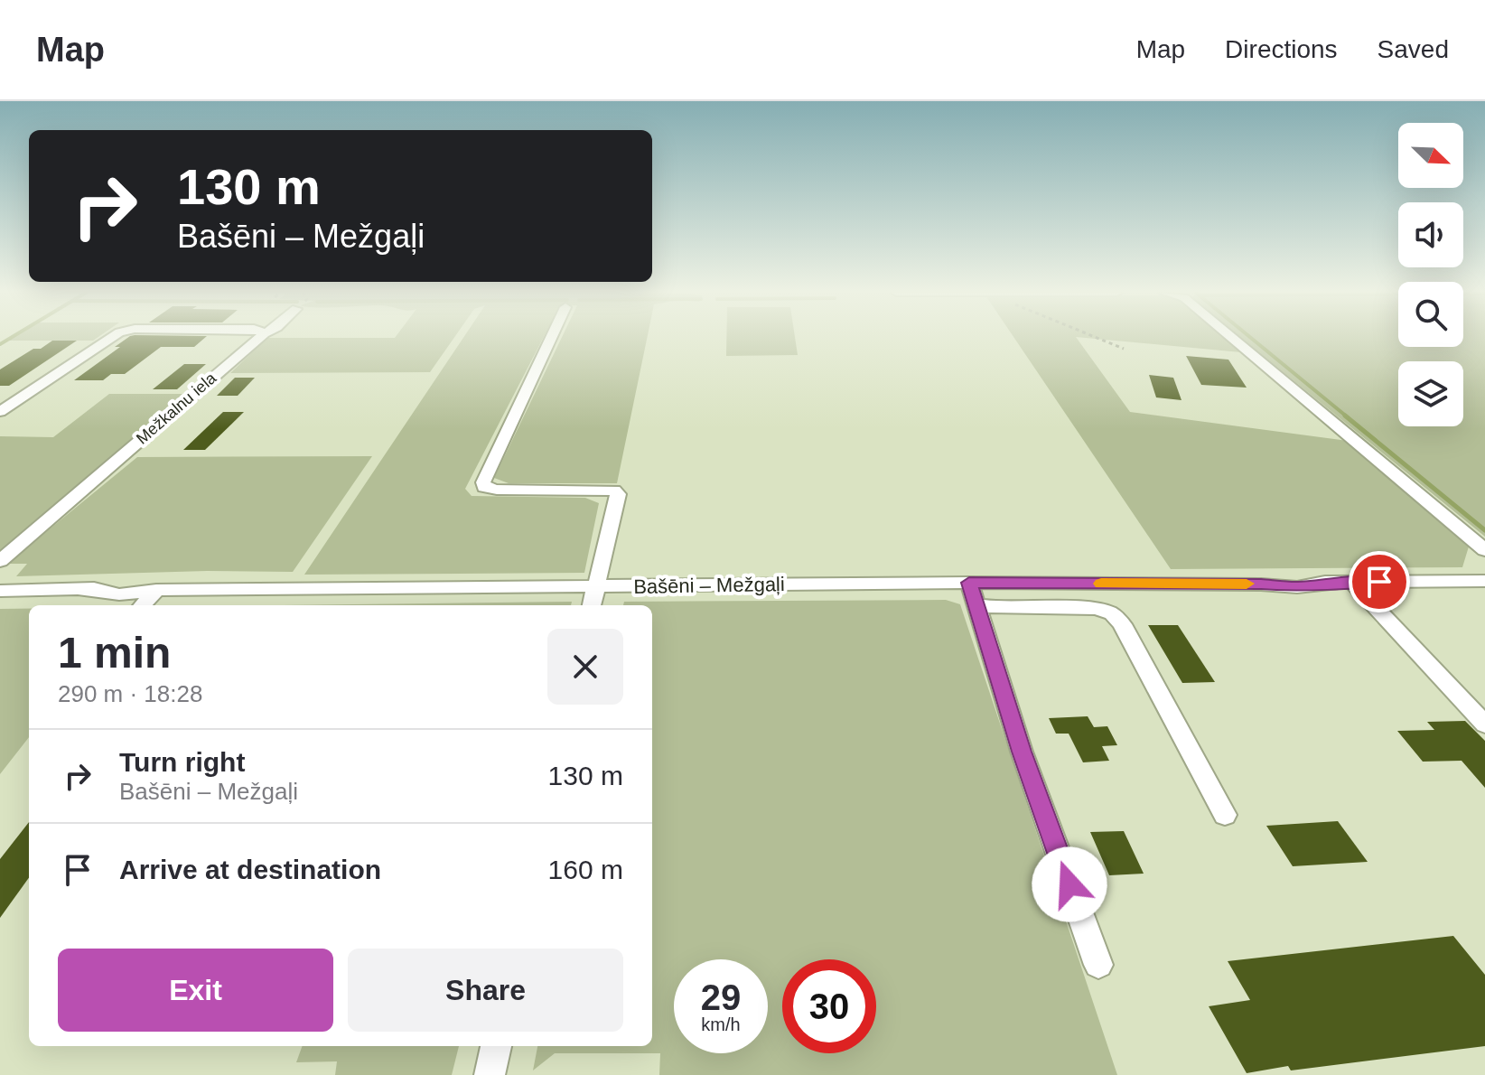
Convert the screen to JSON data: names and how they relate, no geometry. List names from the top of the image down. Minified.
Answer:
{"streets":{"street":["Mežkalnu iela","Bašēni – Mežgaļi"]},"north":"bottom right","page":{"header":"Map","nav":["Map","Directions","Saved"],"turn":["130 m","Bašēni – Mežgaļi"],"heading":["1 min","290 m · 18:28"],"list":[{"name":"Turn right","note":"Bašēni – Mežgaļi","value":"130 m"},{"name":"Arrive at destination","value":"160 m"}],"buttons":["Exit","Share"],"speed":"29 km/h","limit":"30"}}
